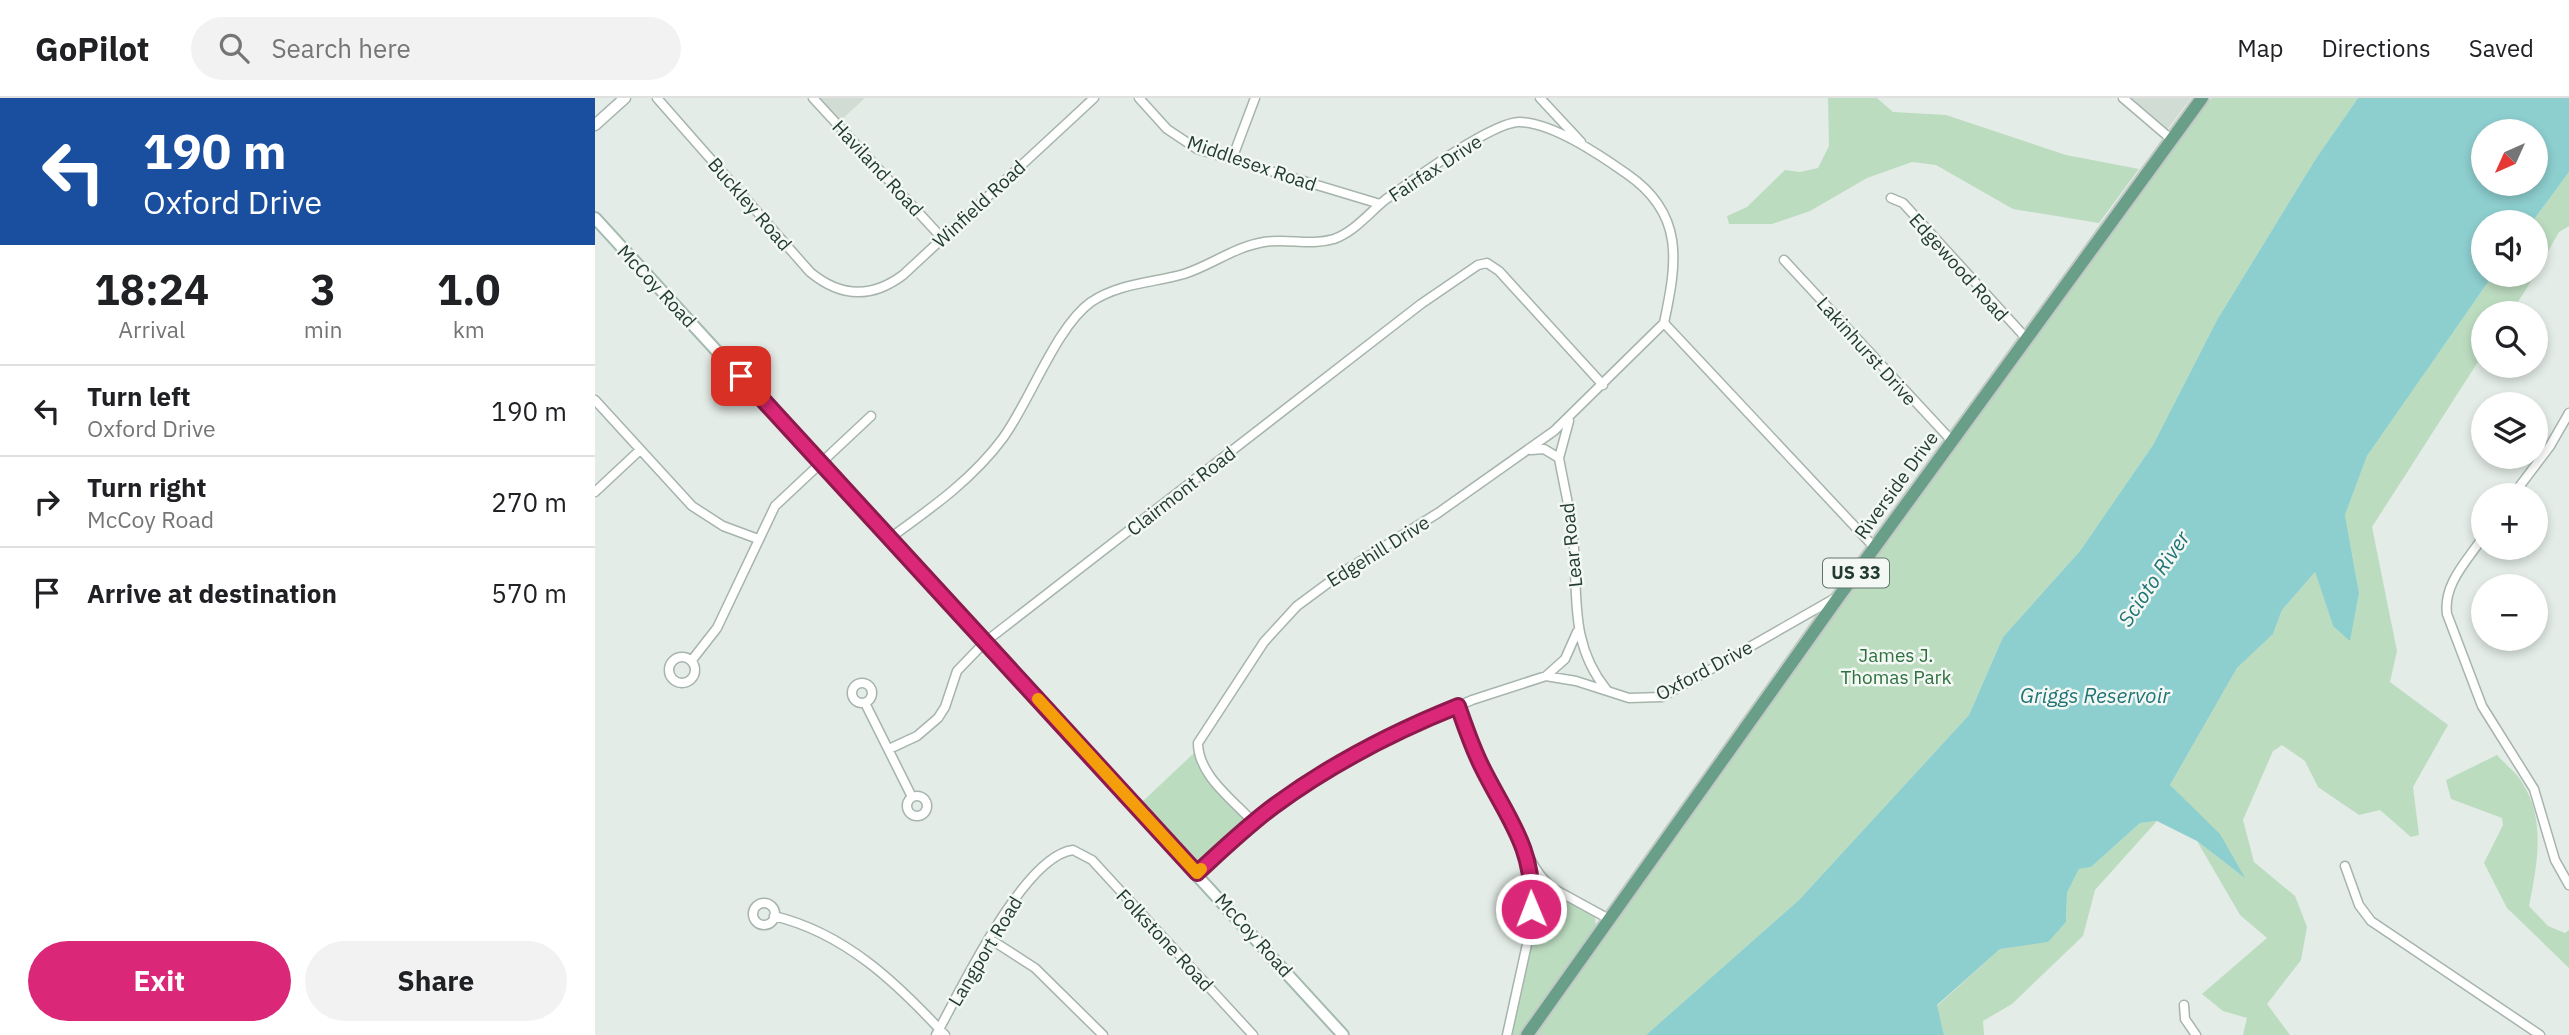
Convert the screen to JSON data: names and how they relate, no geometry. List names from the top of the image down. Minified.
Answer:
{"streets":{"main road":["McCoy Road","Riverside Drive","US 33"],"street":["Middlesex Road","Haviland Road","Fairfax Drive","Buckley Road","Winfield Road","Edgewood Road","Lakinhurst Drive","Clairmont Road","Lear Road","Edgehill Drive","Oxford Drive","Folkstone Road","Langport Road"]},"crossings":[["Middlesex Road","Fairfax Drive"],["Haviland Road","Winfield Road"],["Fairfax Drive","McCoy Road"],["Fairfax Drive","Edgehill Drive"],["Buckley Road","Winfield Road"],["Edgewood Road","Riverside Drive"],["McCoy Road","Clairmont Road"],["Lakinhurst Drive","Riverside Drive"],["Riverside Drive","Oxford Drive"],["Clairmont Road","Edgehill Drive"],["Lear Road","Edgehill Drive"],["Lear Road","Oxford Drive"],["Folkstone Road","Langport Road"]],"water":["Scioto River","Griggs Reservoir"],"parks":["James J. Thomas Park"],"north":"bottom left","page":{"header":"GoPilot","search":"Search here","nav":["Map","Directions","Saved"],"turn":["190 m","Oxford Drive"],"map_buttons":["+","−"],"eta":["18:24","Arrival","3","min","1.0","km"],"list":[{"name":"Turn left","note":"Oxford Drive","value":"190 m"},{"name":"Turn right","note":"McCoy Road","value":"270 m"},{"name":"Arrive at destination","value":"570 m"}],"buttons":["Exit","Share"]}}
